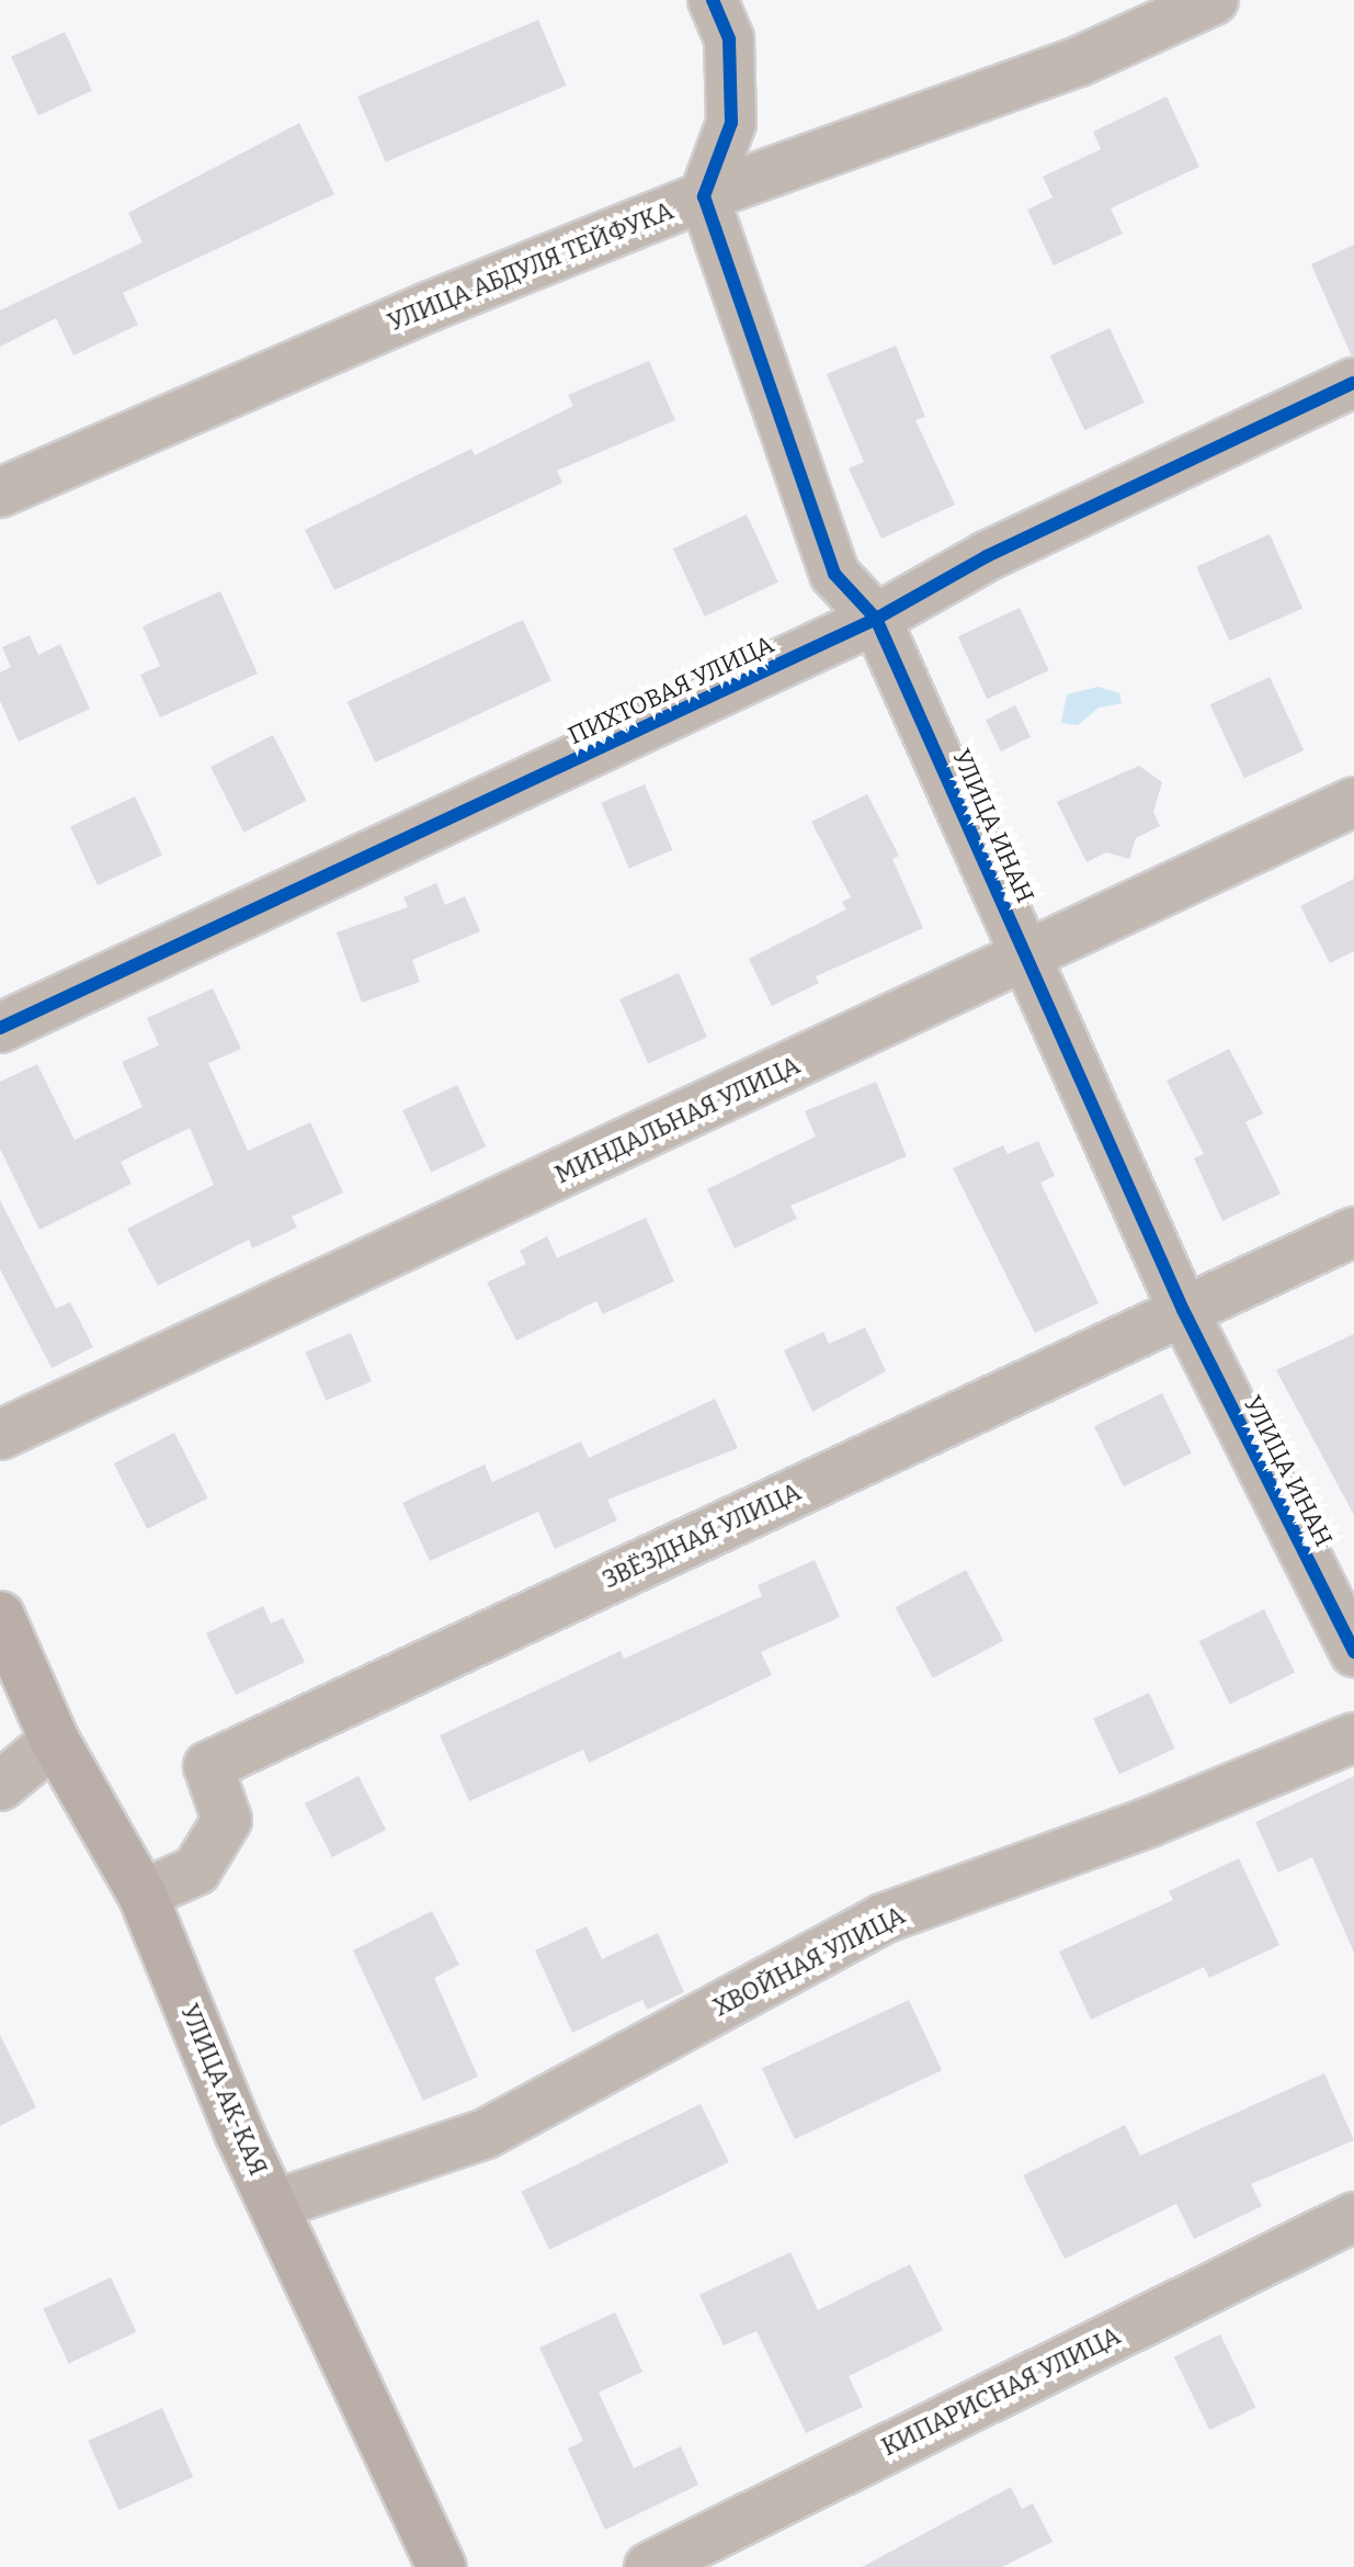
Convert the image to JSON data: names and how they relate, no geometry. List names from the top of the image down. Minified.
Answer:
{"streets":{"main road":["УЛИЦА АК-КАЯ"],"street":["УЛИЦА АБДУЛЯ ТЕЙФУКА","ПИХТОВАЯ УЛИЦА","УЛИЦА ИНАН","МИНДАЛЬНАЯ УЛИЦА","ЗВЁЗДНАЯ УЛИЦА","ХВОЙНАЯ УЛИЦА","КИПАРИСНАЯ УЛИЦА"]},"crossings":[["УЛИЦА АБДУЛЯ ТЕЙФУКА","УЛИЦА ИНАН"],["ПИХТОВАЯ УЛИЦА","УЛИЦА ИНАН"],["УЛИЦА ИНАН","МИНДАЛЬНАЯ УЛИЦА"],["УЛИЦА ИНАН","ЗВЁЗДНАЯ УЛИЦА"],["ЗВЁЗДНАЯ УЛИЦА","УЛИЦА АК-КАЯ"],["ХВОЙНАЯ УЛИЦА","УЛИЦА АК-КАЯ"]]}
